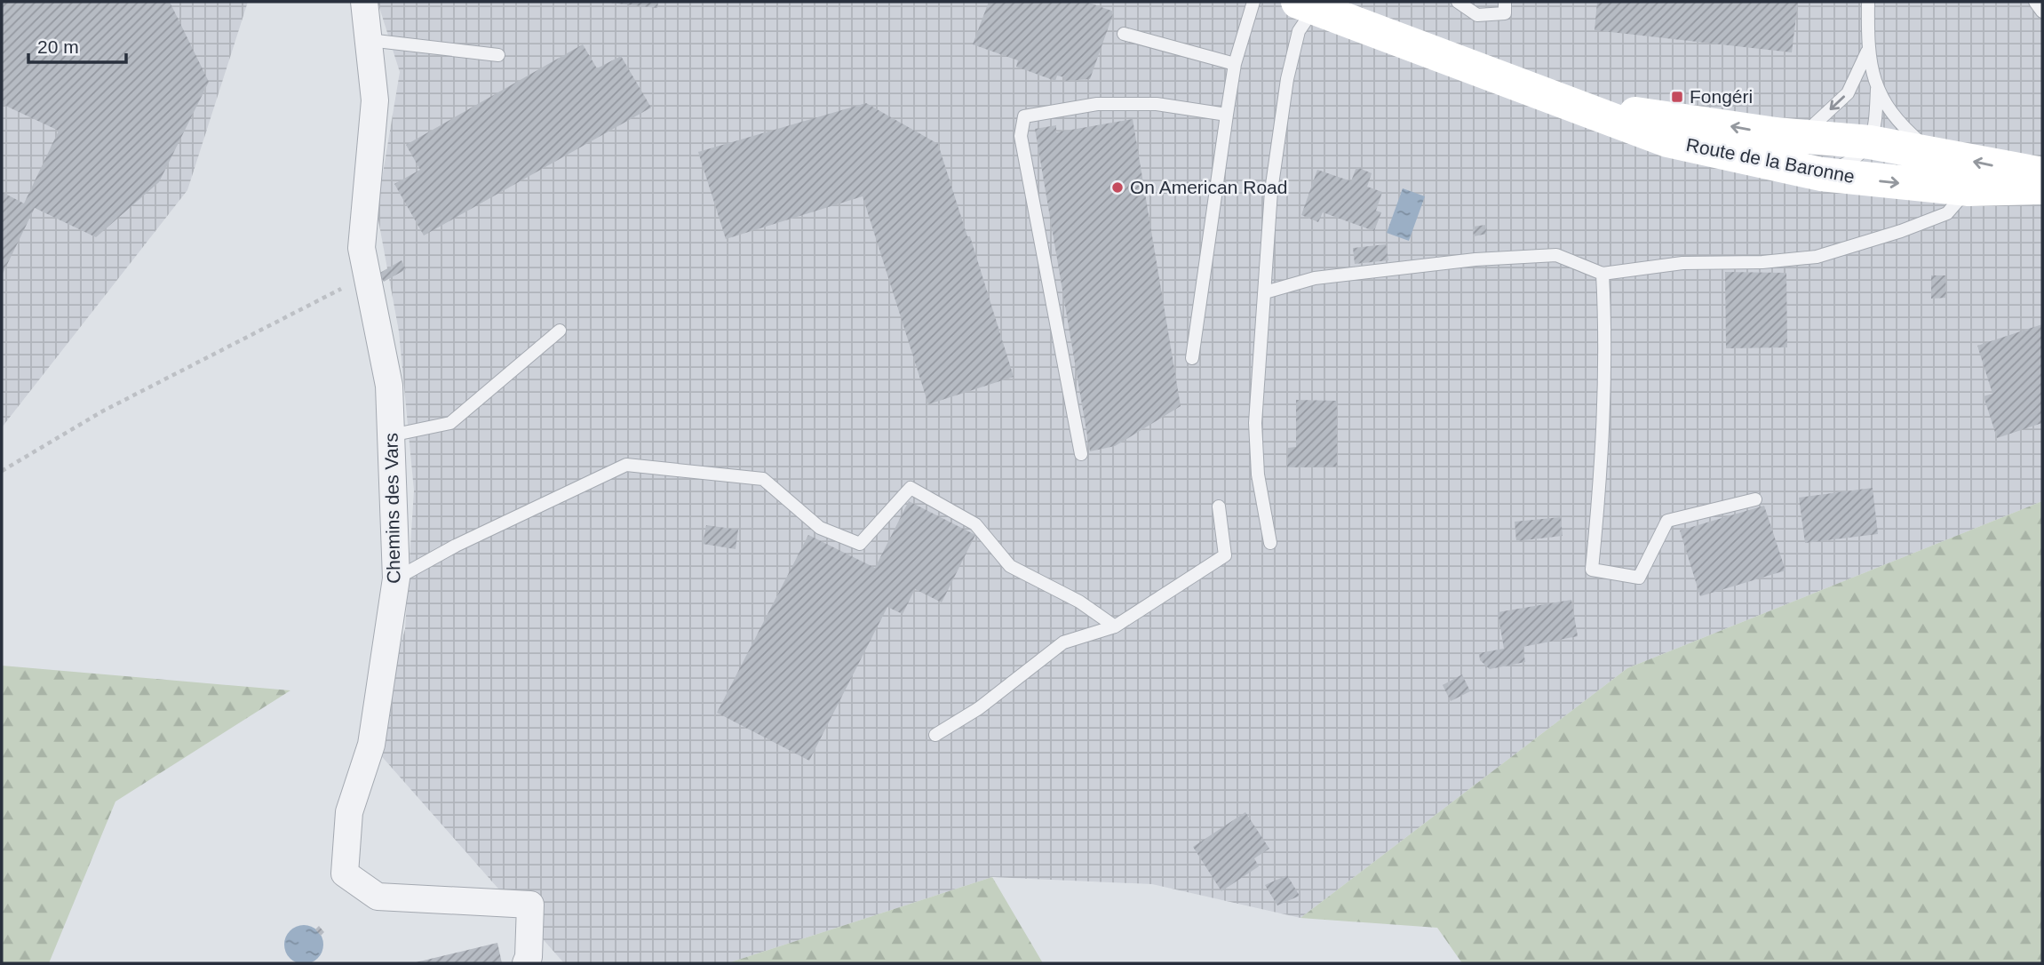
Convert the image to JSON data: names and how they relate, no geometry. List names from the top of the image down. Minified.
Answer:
{"streets":{"main road":["Route de la Baronne"],"street":["Chemins des Vars"]},"places":{"transit":["Fongéri"],"other":["On American Road"]},"scale_bar":"20 m"}
